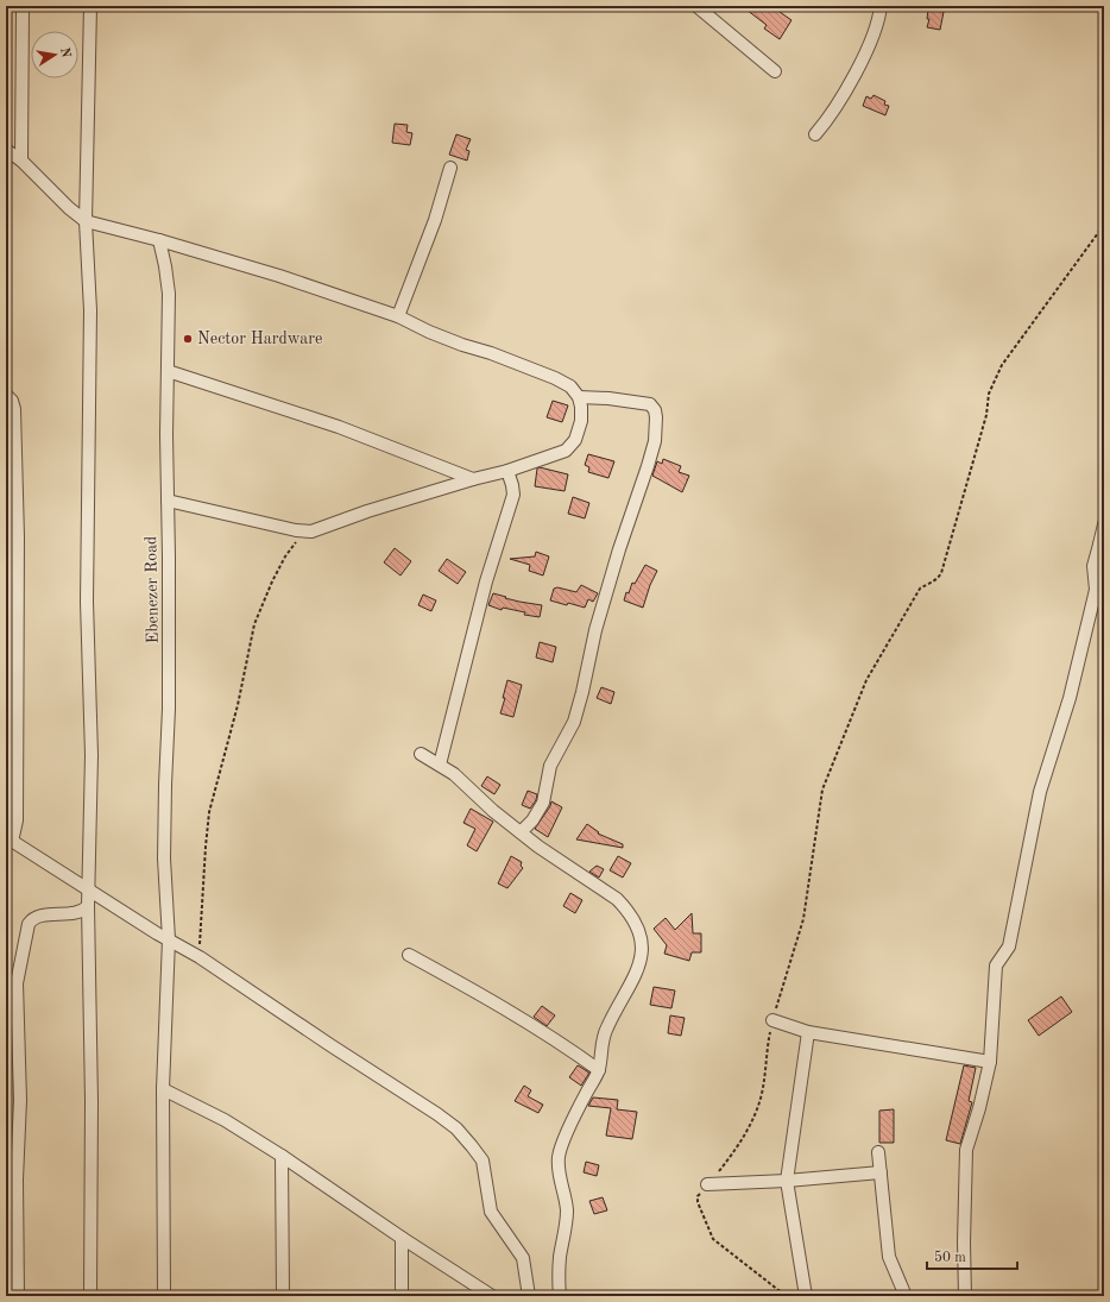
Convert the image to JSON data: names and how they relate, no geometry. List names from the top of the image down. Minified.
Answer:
{"streets":{"street":["Ebenezer Road"]},"places":["Nector Hardware"],"scale_bar":"50 m","north":"right"}
